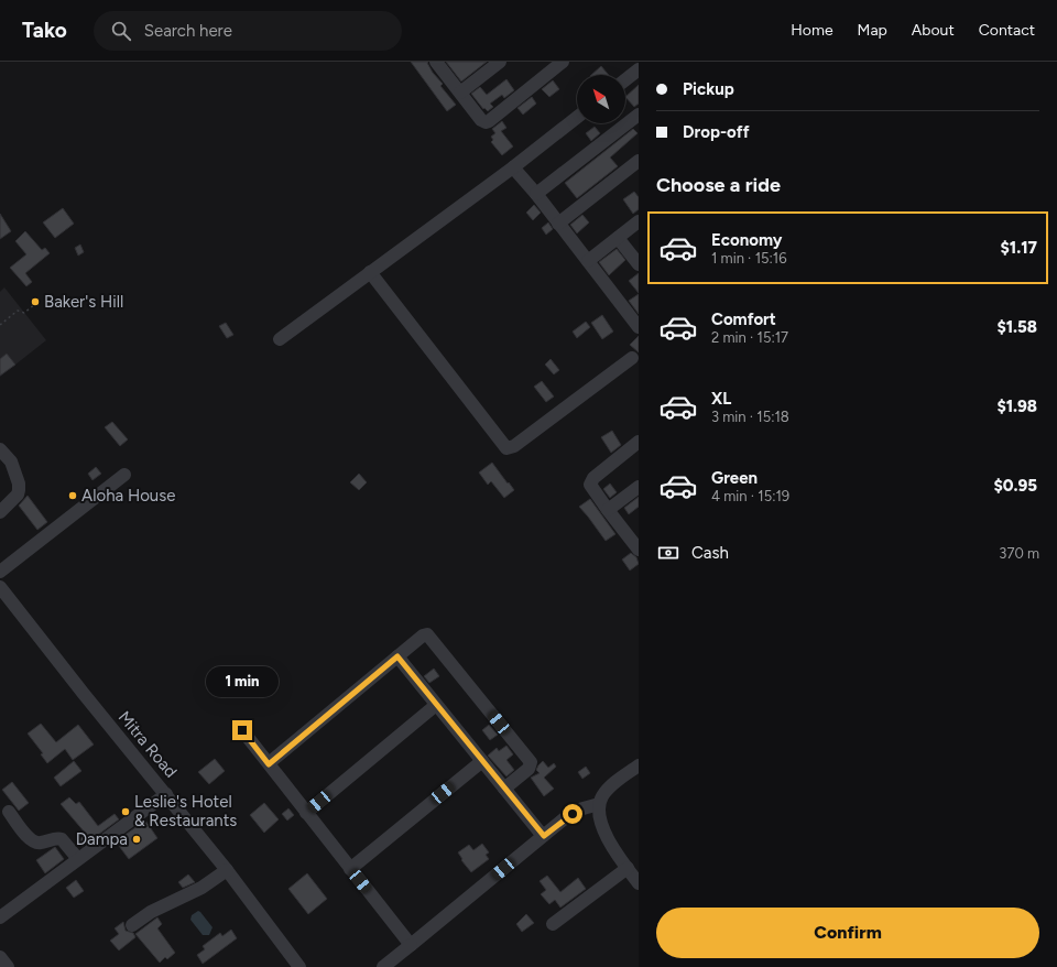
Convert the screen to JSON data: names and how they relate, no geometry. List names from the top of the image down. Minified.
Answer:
{"streets":{"street":["Mitra Road"]},"places":["Baker's Hill","Aloha House","Leslie's Hotel & Restaurants","Dampa"],"north":"top left","page":{"header":"Tako","search":"Search here","nav":["Home","Map","About","Contact"],"banner":["Pickup","Drop-off"],"heading":"Choose a ride","list":[{"name":"Economy","note":"1 min · 15:16","value":"$1.17"},{"name":"Comfort","note":"2 min · 15:17","value":"$1.58"},{"name":"XL","note":"3 min · 15:18","value":"$1.98"},{"name":"Green","note":"4 min · 15:19","value":"$0.95"}],"pay":["Cash","370 m"],"bubble":"1 min","buttons":"Confirm"}}
